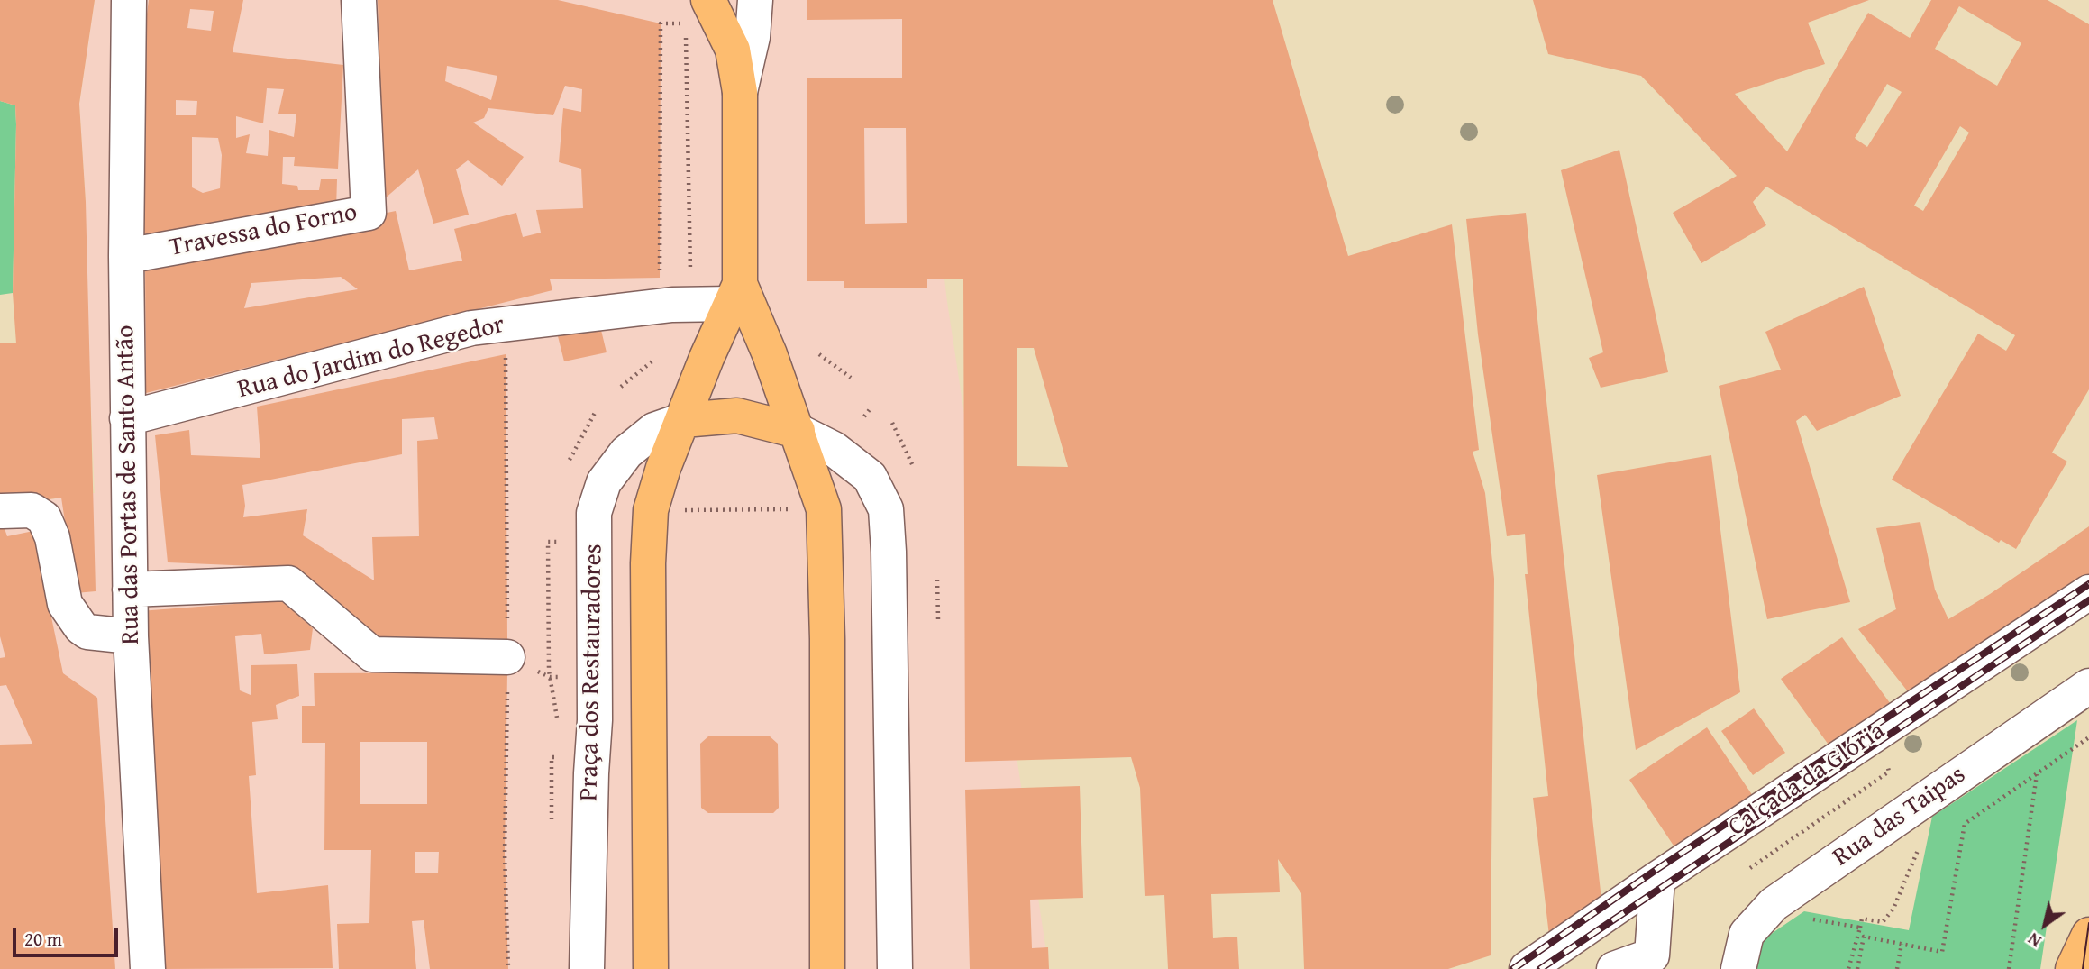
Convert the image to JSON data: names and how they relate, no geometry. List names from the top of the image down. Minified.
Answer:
{"streets":{"main road":["Praça dos Restauradores"],"street":["Travessa do Forno","Rua do Jardim do Regedor","Rua das Portas de Santo Antão","Calçada da Glória","Rua das Taipas"]},"crossings":[["Travessa do Forno","Rua das Portas de Santo Antão"],["Rua do Jardim do Regedor","Rua das Portas de Santo Antão"]],"scale_bar":"20 m","north":"bottom left"}
